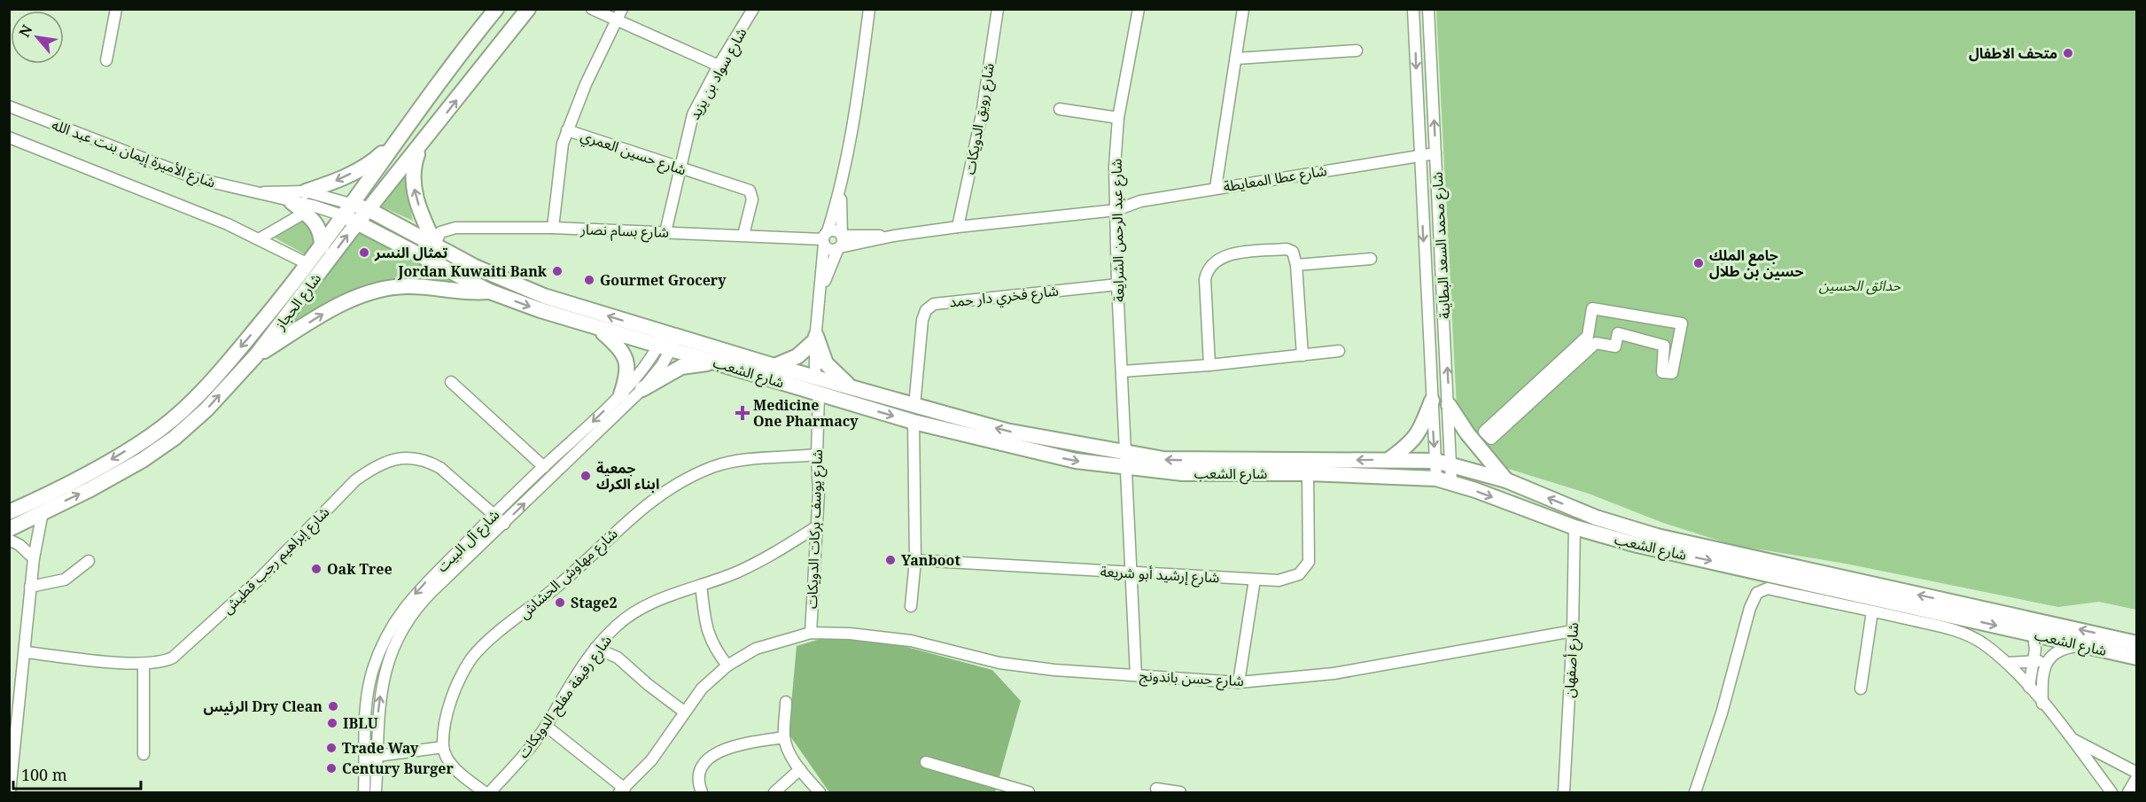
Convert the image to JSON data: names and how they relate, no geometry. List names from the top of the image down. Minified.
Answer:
{"streets":{"main road":["شارع الحجاز","شارع الشعب"],"street":["شارع سواد بن يزيد","شارع رويق الدويكات","شارع حسين العمري","شارع الأميرة إيمان بنت عبد الله","شارع عطا المعايطة","شارع بسام نصار","شارع عبد الرحمن الشرايعة","شارع محمد السعد البطاينة","شارع فخري دار حمد","شارع يوسف بركات الدويكات","شارع آل البيت","شارع إبراهيم رجب قطيش","شارع مهاوش الحشاش","شارع إرشيد أبو شريعة","شارع أصفهان","شارع حسن باندونج","شارع رفيفة مفلح الدويكات"]},"crossings":[["شارع سواد بن يزيد","شارع حسين العمري"],["شارع سواد بن يزيد","شارع بسام نصار"],["شارع حسين العمري","شارع بسام نصار"],["شارع الأميرة إيمان بنت عبد الله","شارع الحجاز"],["شارع الأميرة إيمان بنت عبد الله","شارع الشعب"],["شارع عطا المعايطة","شارع عبد الرحمن الشرايعة"],["شارع عطا المعايطة","شارع محمد السعد البطاينة"],["شارع بسام نصار","شارع الشعب"],["شارع عبد الرحمن الشرايعة","شارع فخري دار حمد"],["شارع عبد الرحمن الشرايعة","شارع الشعب"],["شارع عبد الرحمن الشرايعة","شارع إرشيد أبو شريعة"],["شارع عبد الرحمن الشرايعة","شارع حسن باندونج"],["شارع محمد السعد البطاينة","شارع الشعب"],["شارع فخري دار حمد","شارع الشعب"],["شارع الحجاز","شارع الشعب"],["شارع الشعب","شارع يوسف بركات الدويكات"],["شارع الشعب","شارع آل البيت"],["شارع الشعب","شارع إرشيد أبو شريعة"],["شارع الشعب","شارع أصفهان"],["شارع يوسف بركات الدويكات","شارع مهاوش الحشاش"],["شارع يوسف بركات الدويكات","شارع حسن باندونج"],["شارع يوسف بركات الدويكات","شارع رفيفة مفلح الدويكات"],["شارع آل البيت","شارع إبراهيم رجب قطيش"],["شارع أصفهان","شارع حسن باندونج"]],"parks":["حدائق الحسين"],"places":{"other":["متحف الاطفال","تمثال النسر","جامع الملك حسين بن طلال","Jordan Kuwaiti Bank","Gourmet Grocery","جمعية ابناء الكرك","Yanboot","Oak Tree","Stage2","الرئيس Dry Clean","IBLU","Trade Way","Century Burger"],"health":["Medicine One Pharmacy"]},"scale_bar":"100 m","north":"top left"}
